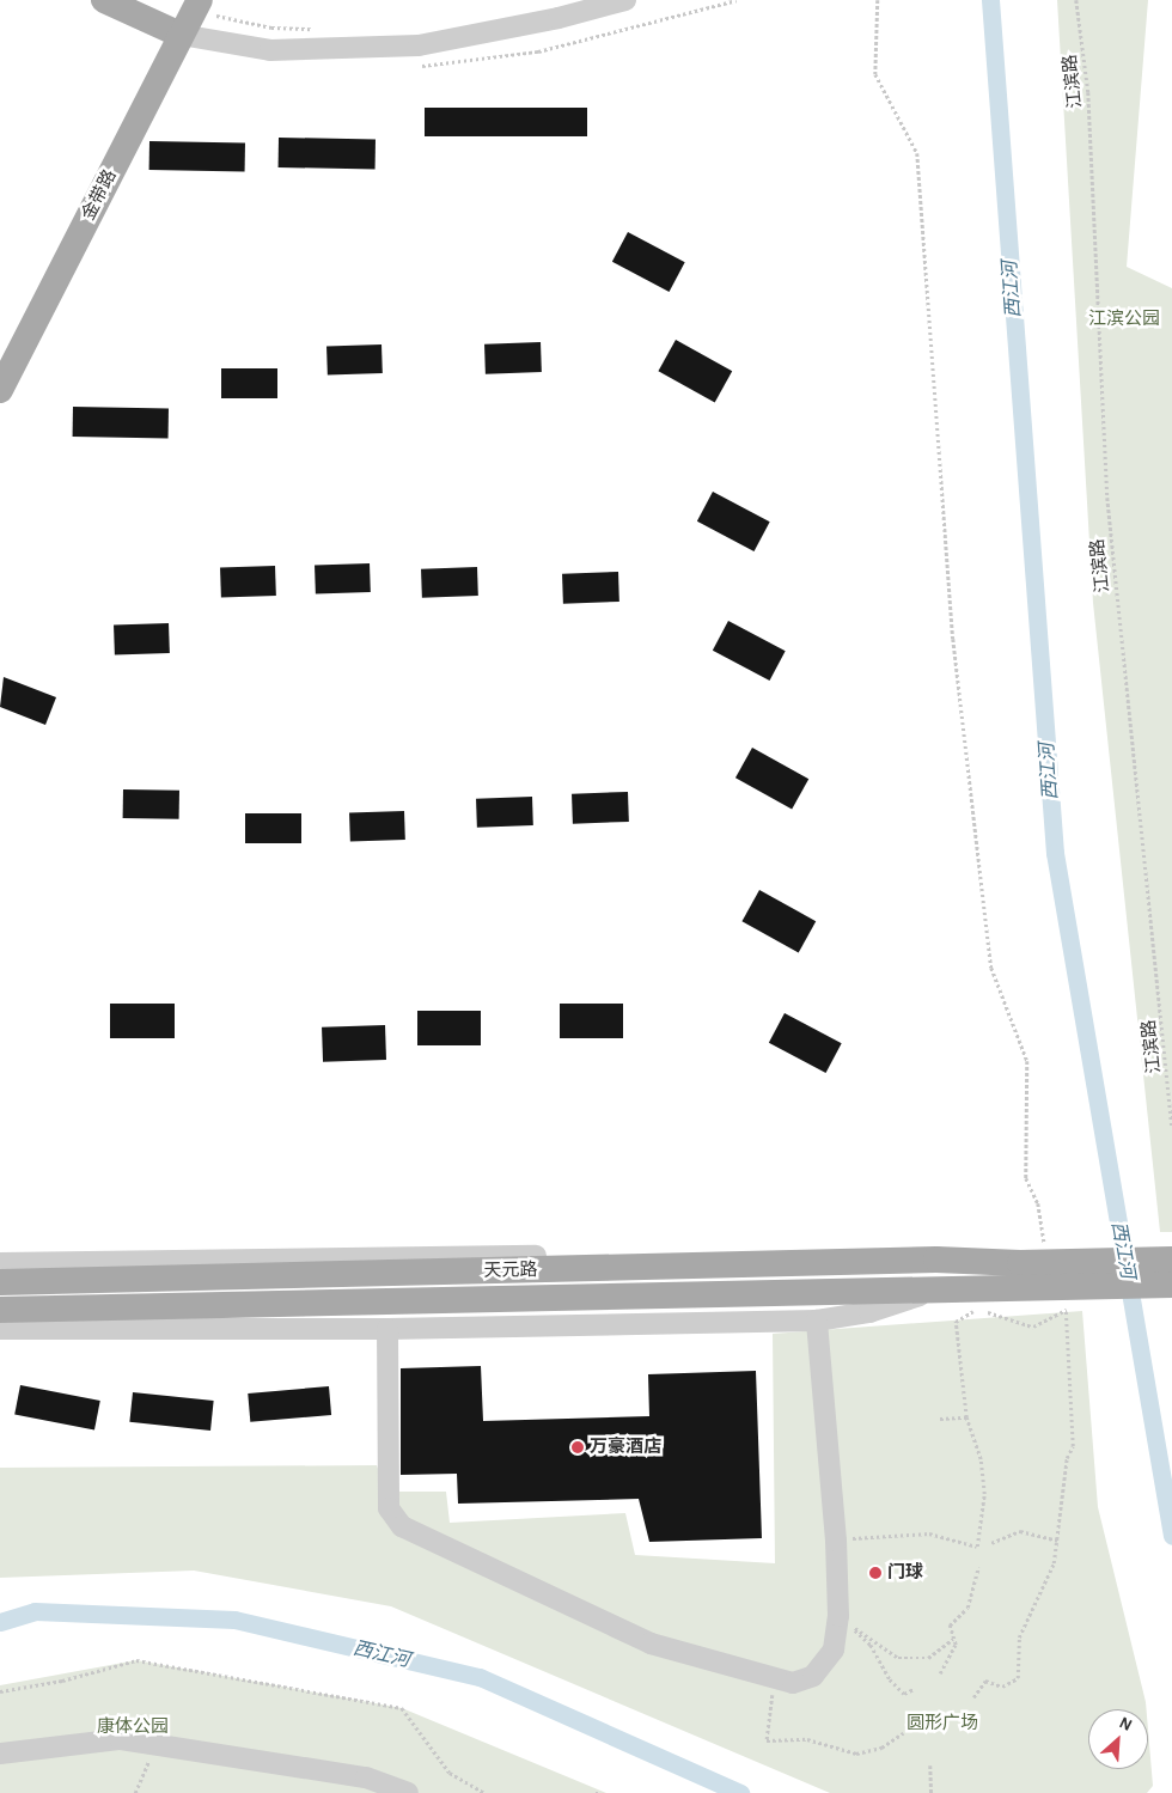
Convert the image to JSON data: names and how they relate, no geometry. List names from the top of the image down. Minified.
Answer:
{"streets":{"main road":["金带路","天元路"],"path":["江滨路"]},"water":["西江河"],"parks":["江滨公园","圆形广场","康体公园"],"places":["万豪酒店","门球"],"north":"top right"}
